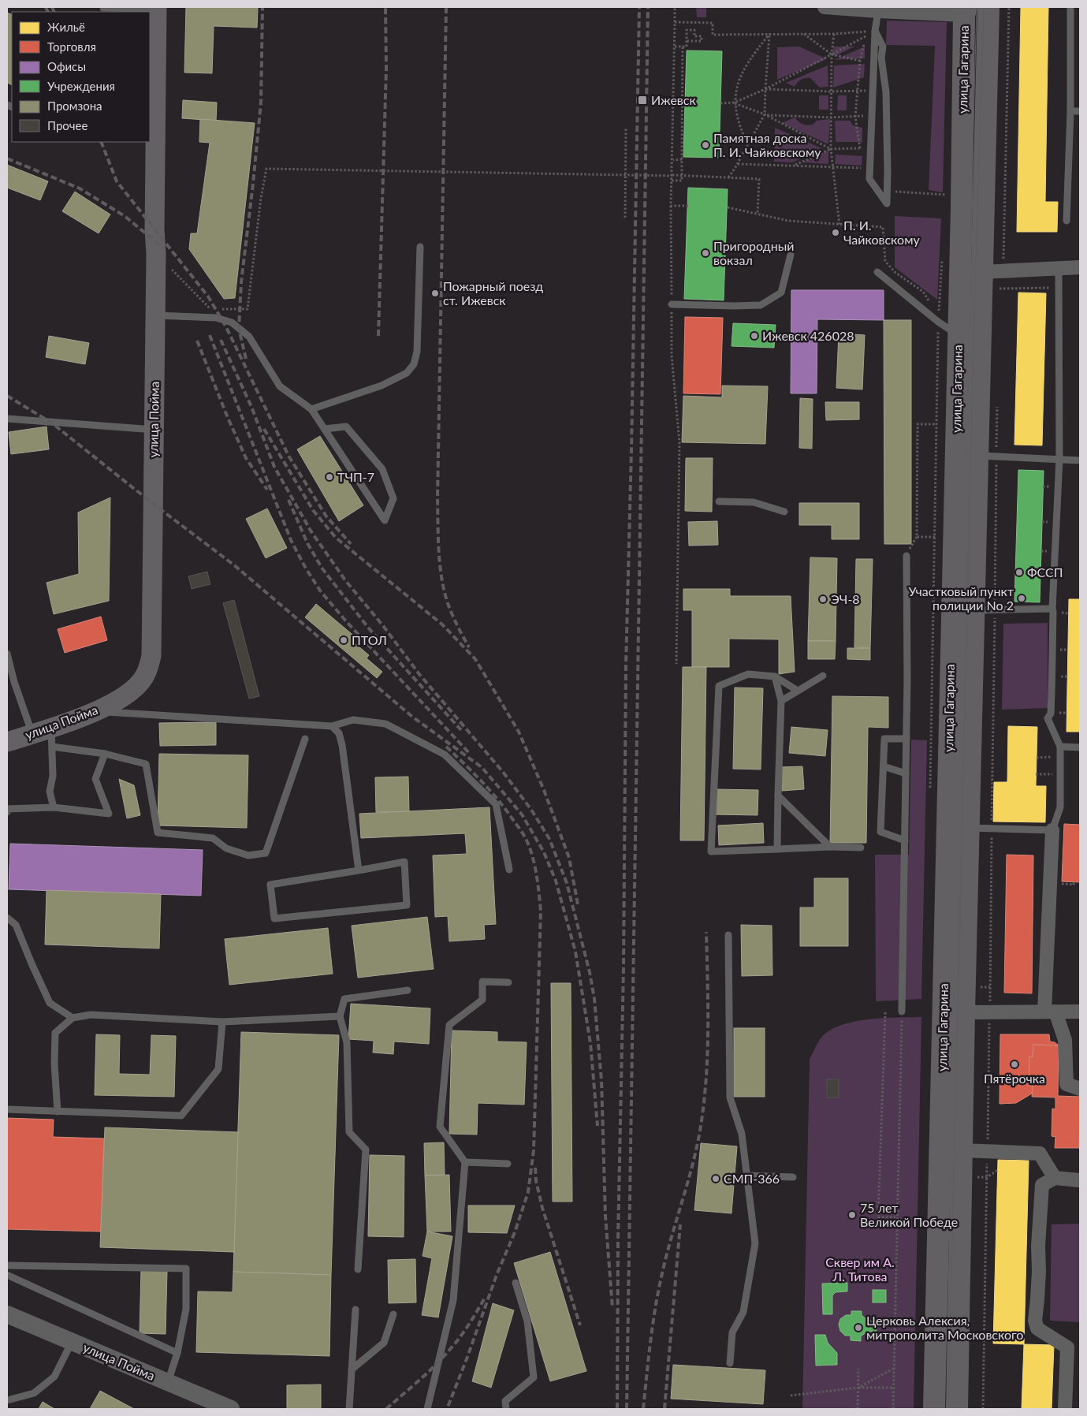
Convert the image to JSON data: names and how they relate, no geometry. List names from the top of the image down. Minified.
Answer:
{"streets":{"main road":["улица Гагарина","улица Пойма"]},"parks":["Сквер им А. Л. Титова"],"places":{"transit":["Ижевск"],"other":["Памятная доска П. И. Чайковскому","П. И. Чайковскому","Пригородный вокзал","Пожарный поезд ст. Ижевск","Ижевск 426028","ТЧП-7","ФССП","Участковый пункт полиции No 2","ЭЧ-8","ПТОЛ","Пятёрочка","СМП-366","75 лет Великой Победе","Церковь Алексия, митрополита Московского"]},"legend":["Жильё","Торговля","Офисы","Учреждения","Промзона","Прочее"]}
